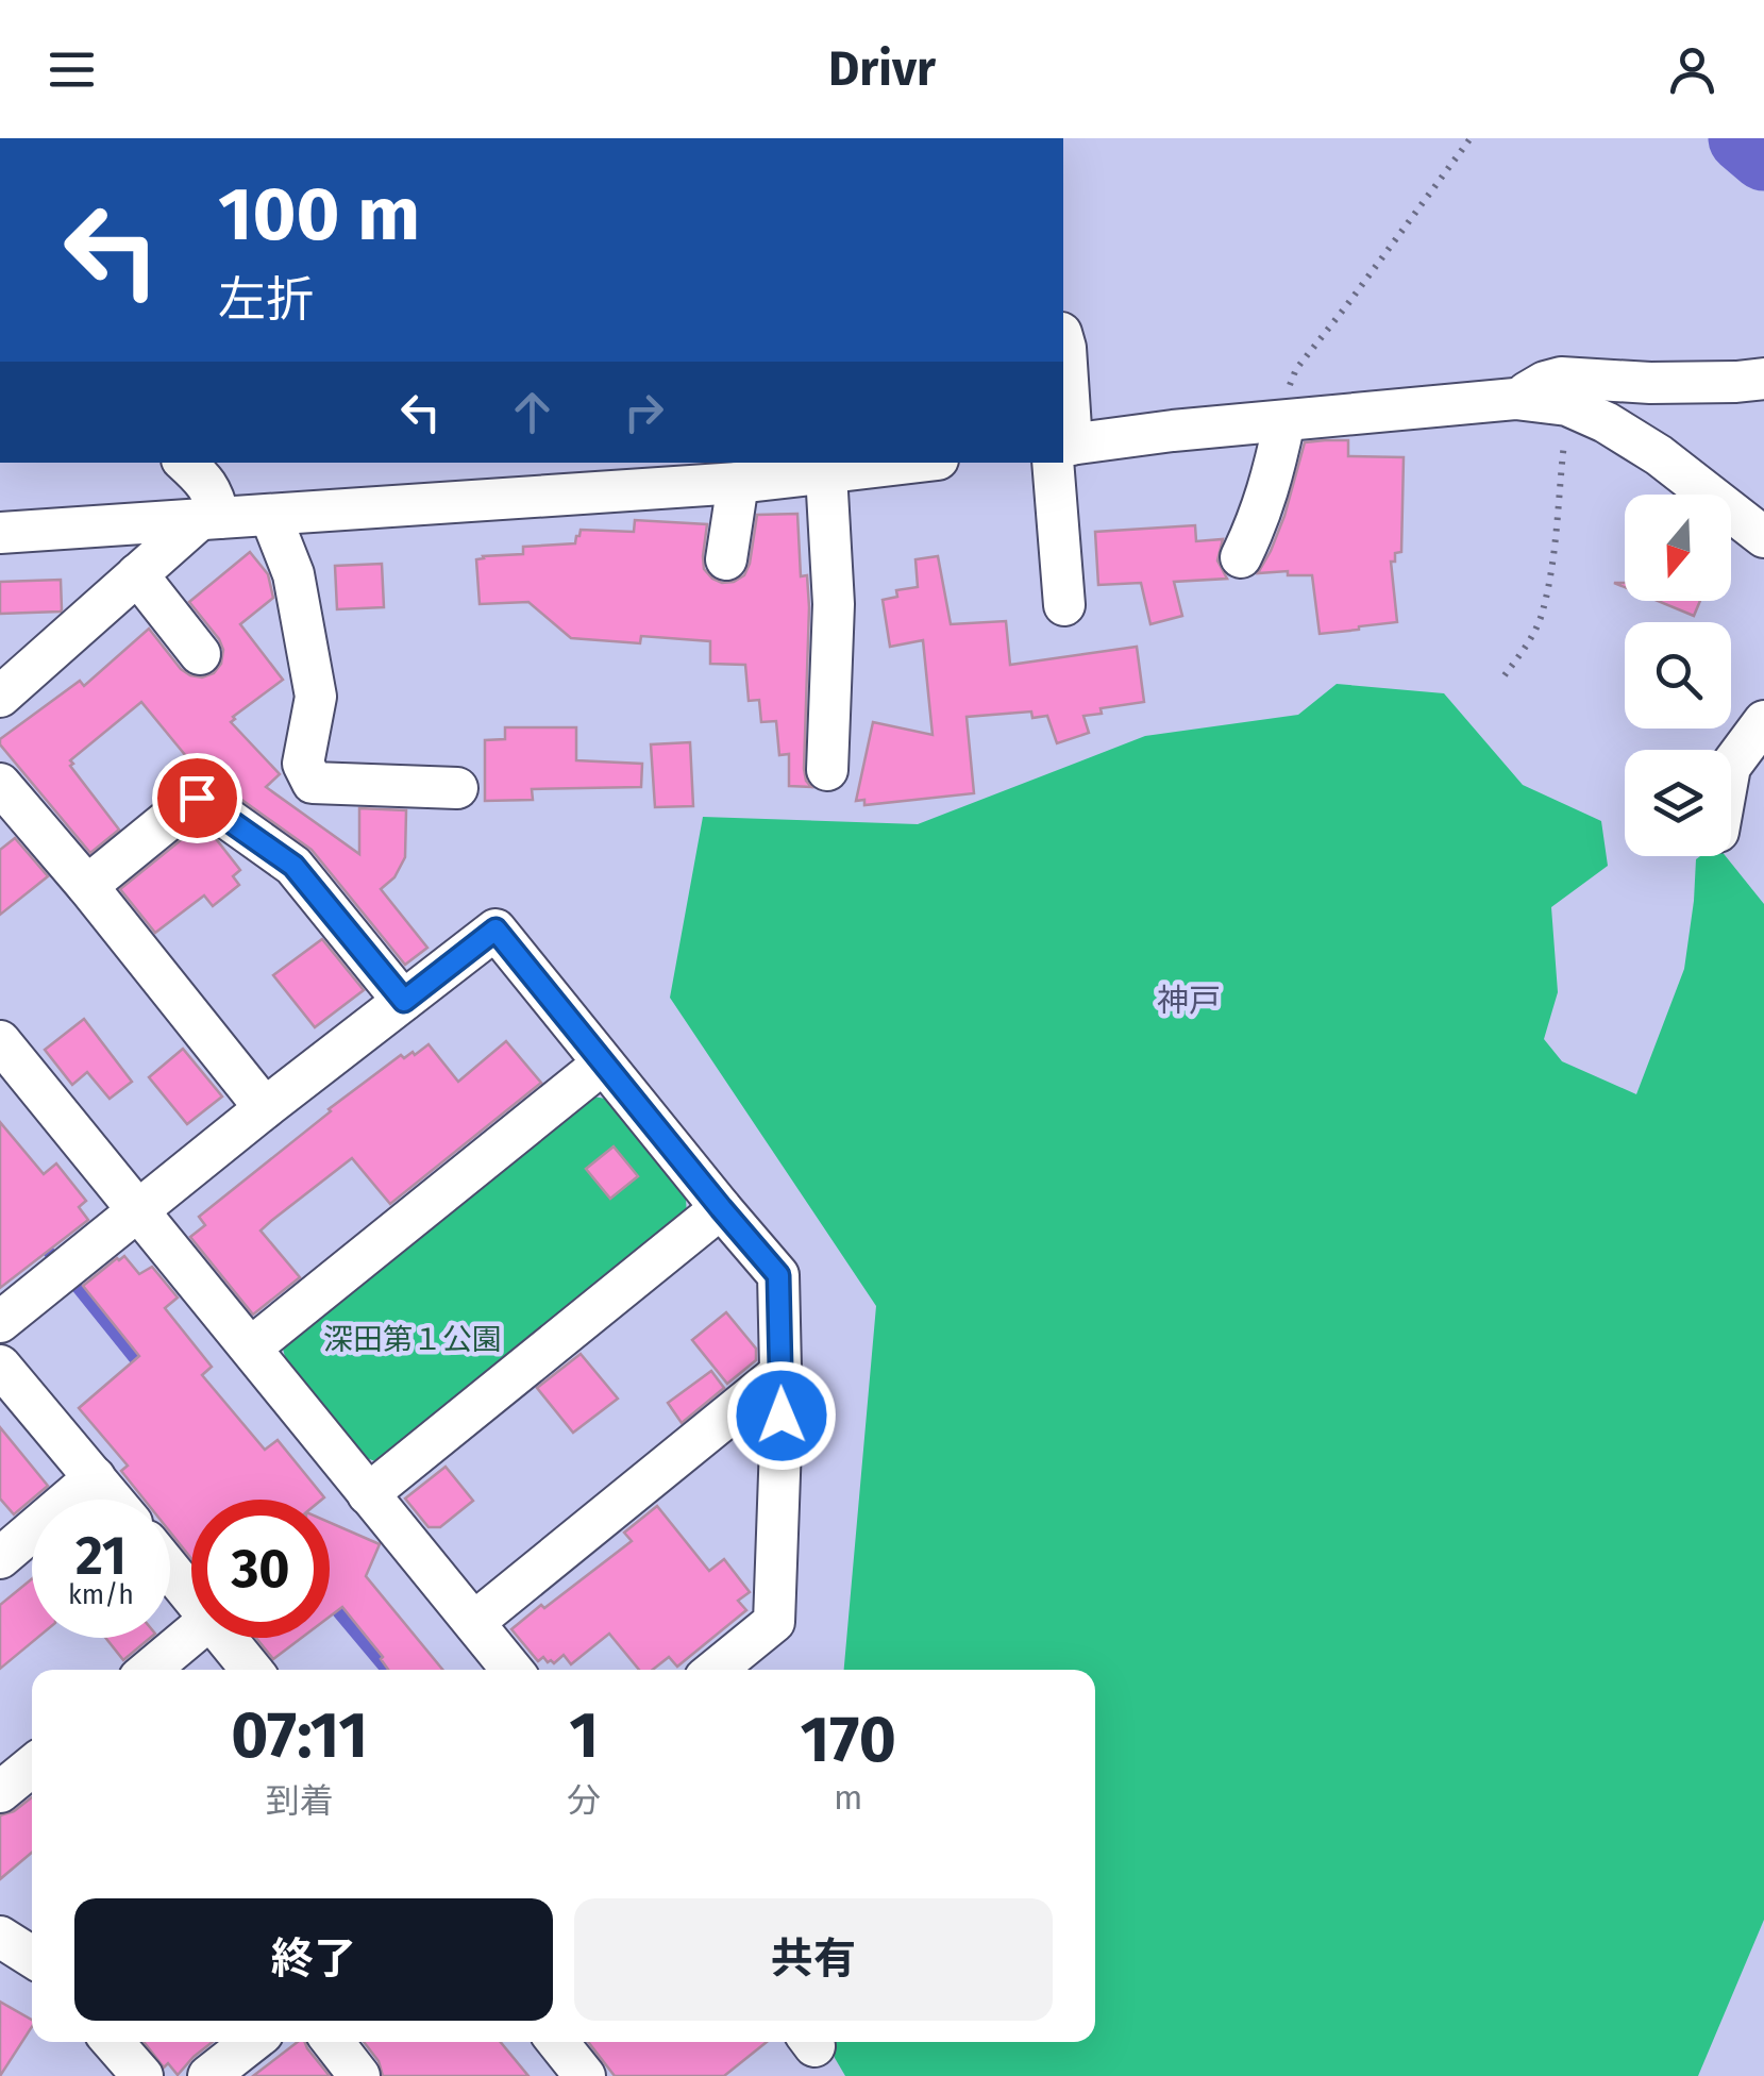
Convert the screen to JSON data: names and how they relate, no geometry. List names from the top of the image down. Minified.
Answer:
{"districts":["神戸"],"parks":["深田第１公園"],"north":"bottom","page":{"header":"Drivr","turn":["100 m","左折"],"speed":"21 km/h","limit":"30","eta":["07:11","到着","1","分","170","m"],"buttons":["終了","共有"]}}
